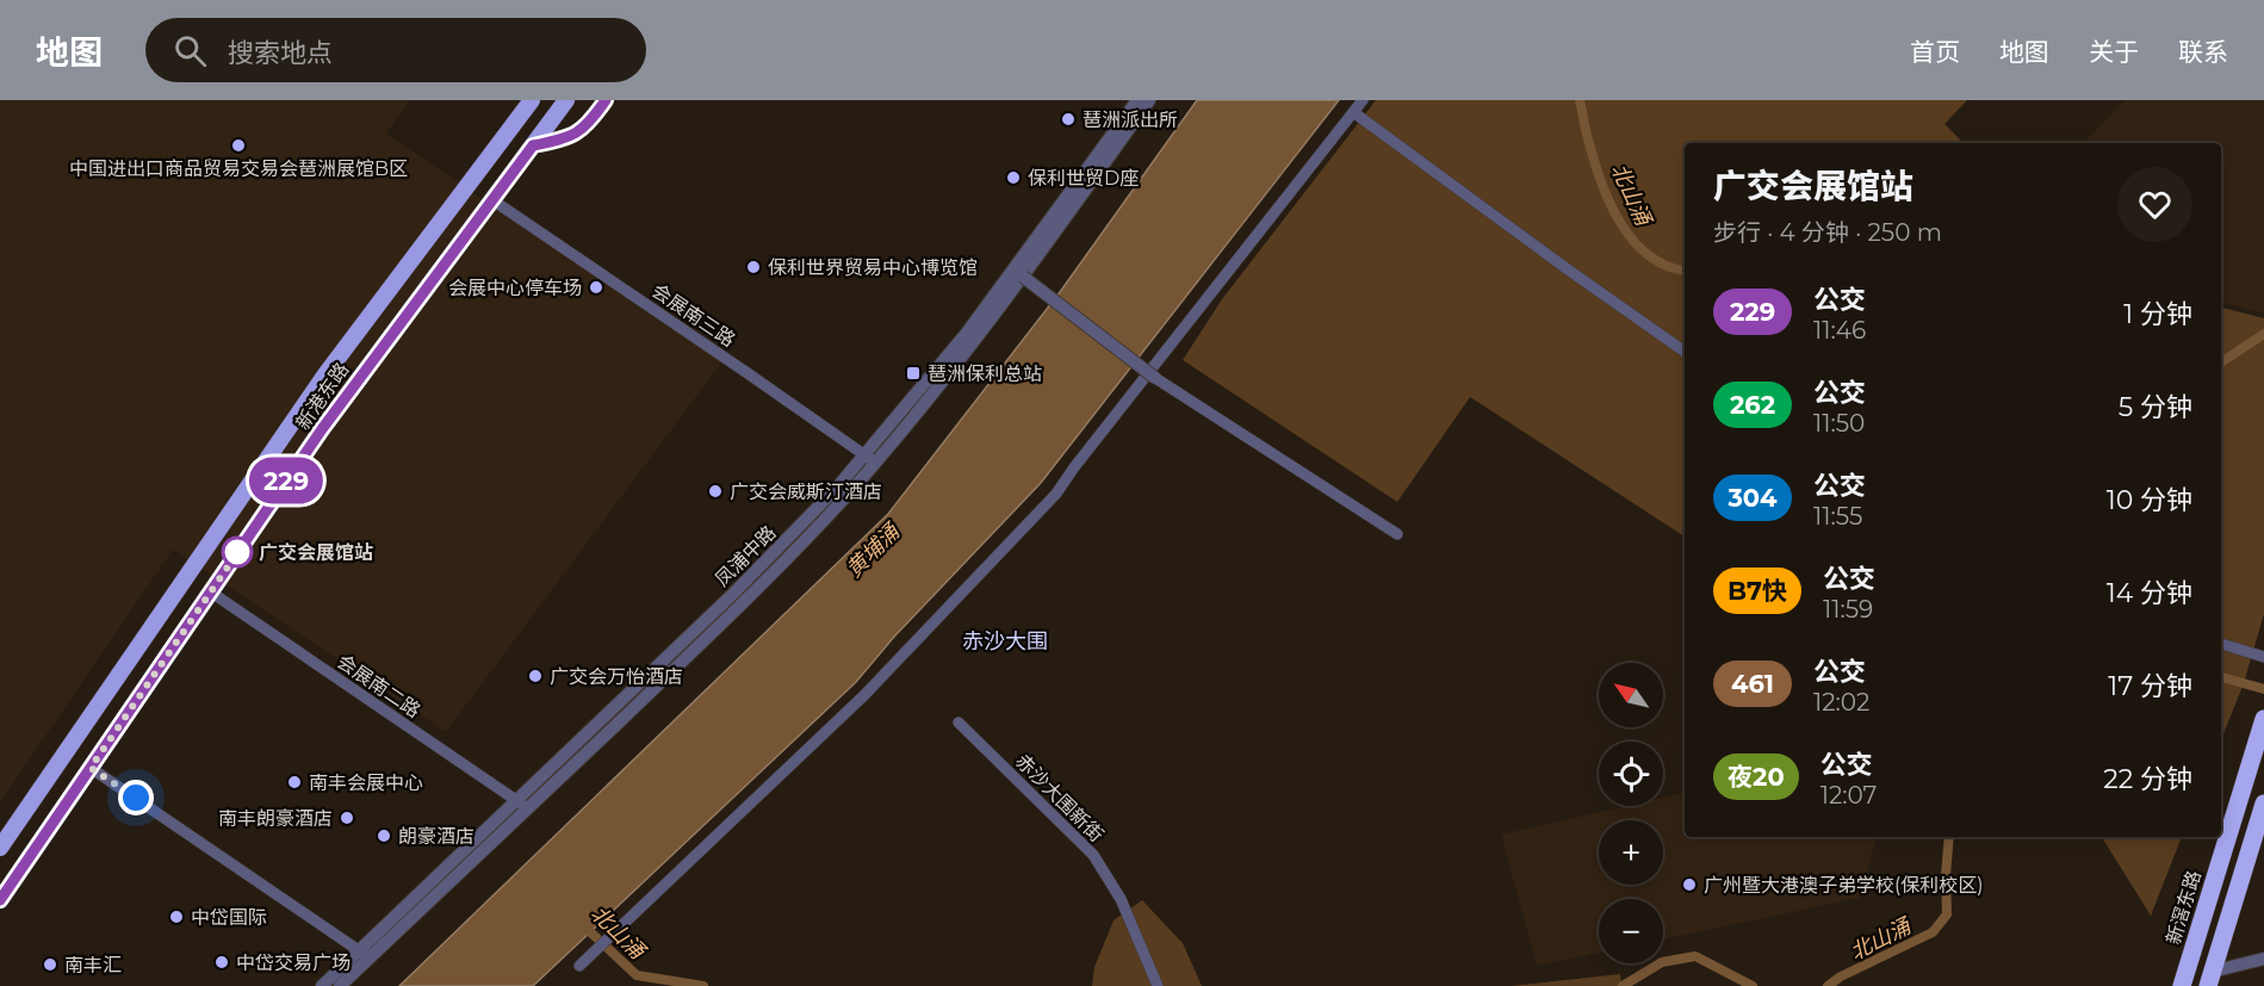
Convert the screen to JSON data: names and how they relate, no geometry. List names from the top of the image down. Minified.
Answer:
{"streets":{"highway":["新滘东路"],"main road":["新港东路"],"street":["会展南三路","凤浦中路","会展南二路","赤沙大围新街"]},"crossings":[["会展南三路","新港东路"],["会展南三路","凤浦中路"],["新港东路","会展南二路"],["凤浦中路","会展南二路"]],"districts":["赤沙大围"],"water":["北山涌","黄埔涌"],"places":{"other":["琶洲派出所","中国进出口商品贸易交易会琶洲展馆B区","保利世贸D座","保利世界贸易中心博览馆","会展中心停车场","广交会威斯汀酒店","广交会展馆站","广交会万怡酒店","南丰会展中心","南丰朗豪酒店","朗豪酒店","广州暨大港澳子弟学校(保利校区)","中岱国际","中岱交易广场","南丰汇"],"transit":["琶洲保利总站"]},"lines":["bus line 229"],"north":"top left","page":{"header":"地图","search":"搜索地点","nav":["首页","地图","关于","联系"],"on_map":"229","heading":["广交会展馆站","步行 · 4 分钟 · 250 m"],"list":[{"mark":"229","name":"公交","note":"11:46","value":"1 分钟"},{"mark":"262","name":"公交","note":"11:50","value":"5 分钟"},{"mark":"304","name":"公交","note":"11:55","value":"10 分钟"},{"mark":"B7快","name":"公交","note":"11:59","value":"14 分钟"},{"mark":"461","name":"公交","note":"12:02","value":"17 分钟"},{"mark":"夜20","name":"公交","note":"12:07","value":"22 分钟"}],"map_buttons":["+","−"]}}
